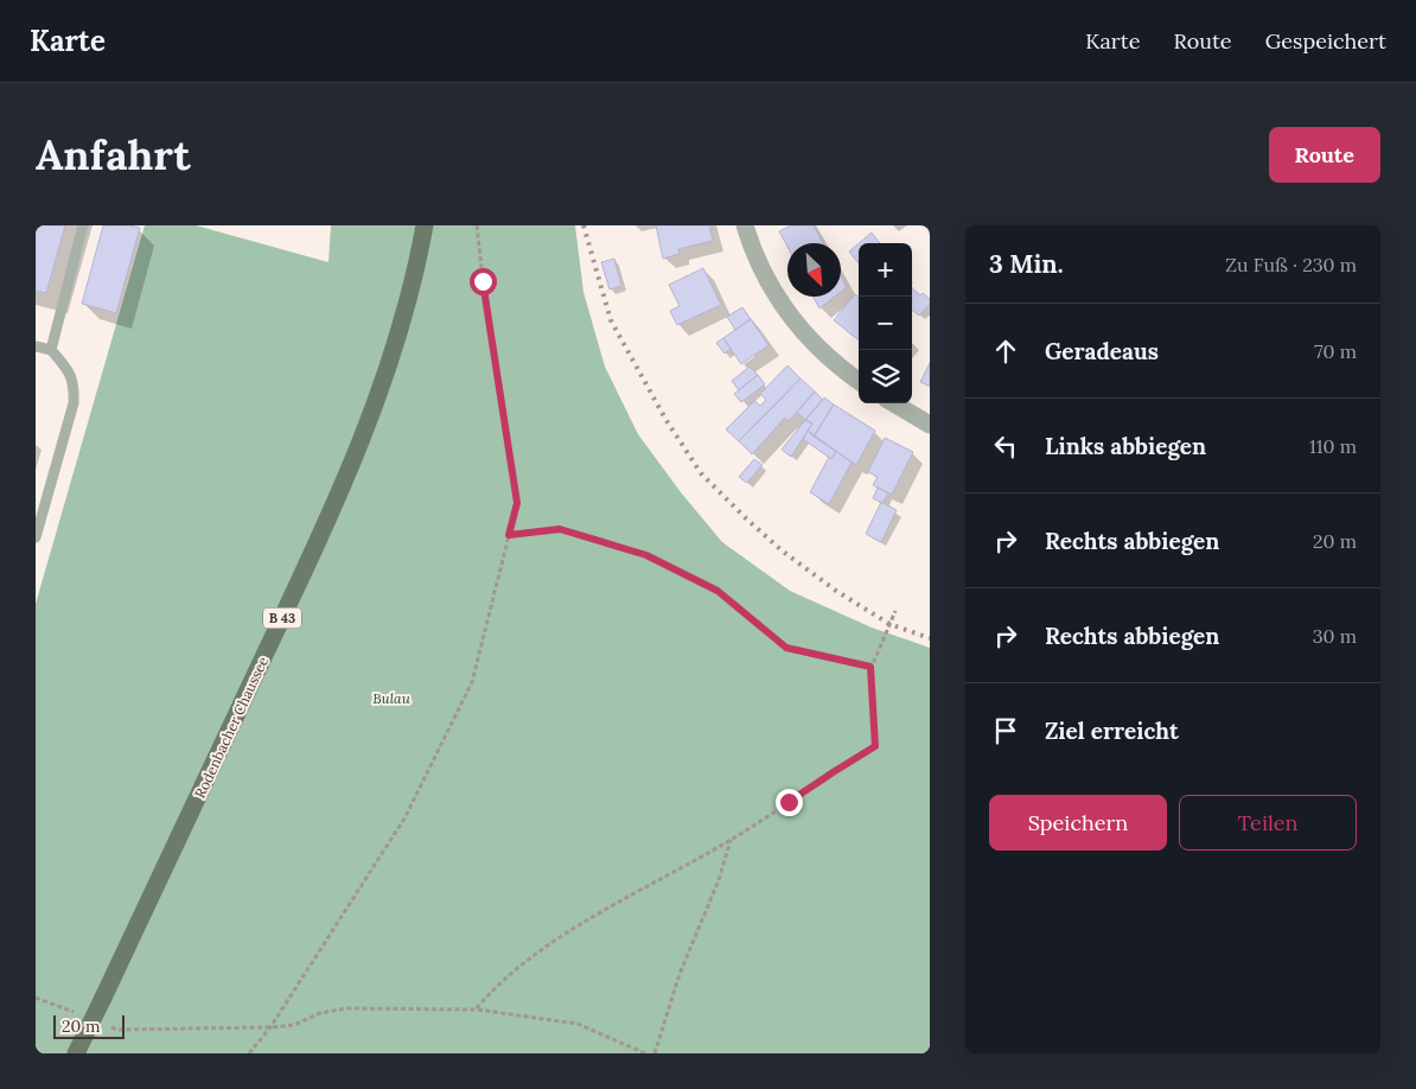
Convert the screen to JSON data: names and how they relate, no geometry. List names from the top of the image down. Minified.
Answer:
{"streets":{"main road":["B 43","Rodenbacher Chaussee"]},"parks":["Bulau"],"scale_bar":"20 m","north":"bottom right","page":{"header":"Karte","nav":["Karte","Route","Gespeichert"],"buttons":["Route",["Speichern","Teilen"]],"title":"Anfahrt","heading":["3 Min.","Zu Fuß · 230 m"],"map_buttons":["+","−"],"list":[["Geradeaus","70 m"],["Links abbiegen","110 m"],["Rechts abbiegen","20 m"],["Rechts abbiegen","30 m"],"Ziel erreicht"],"scale":"20 m"}}
